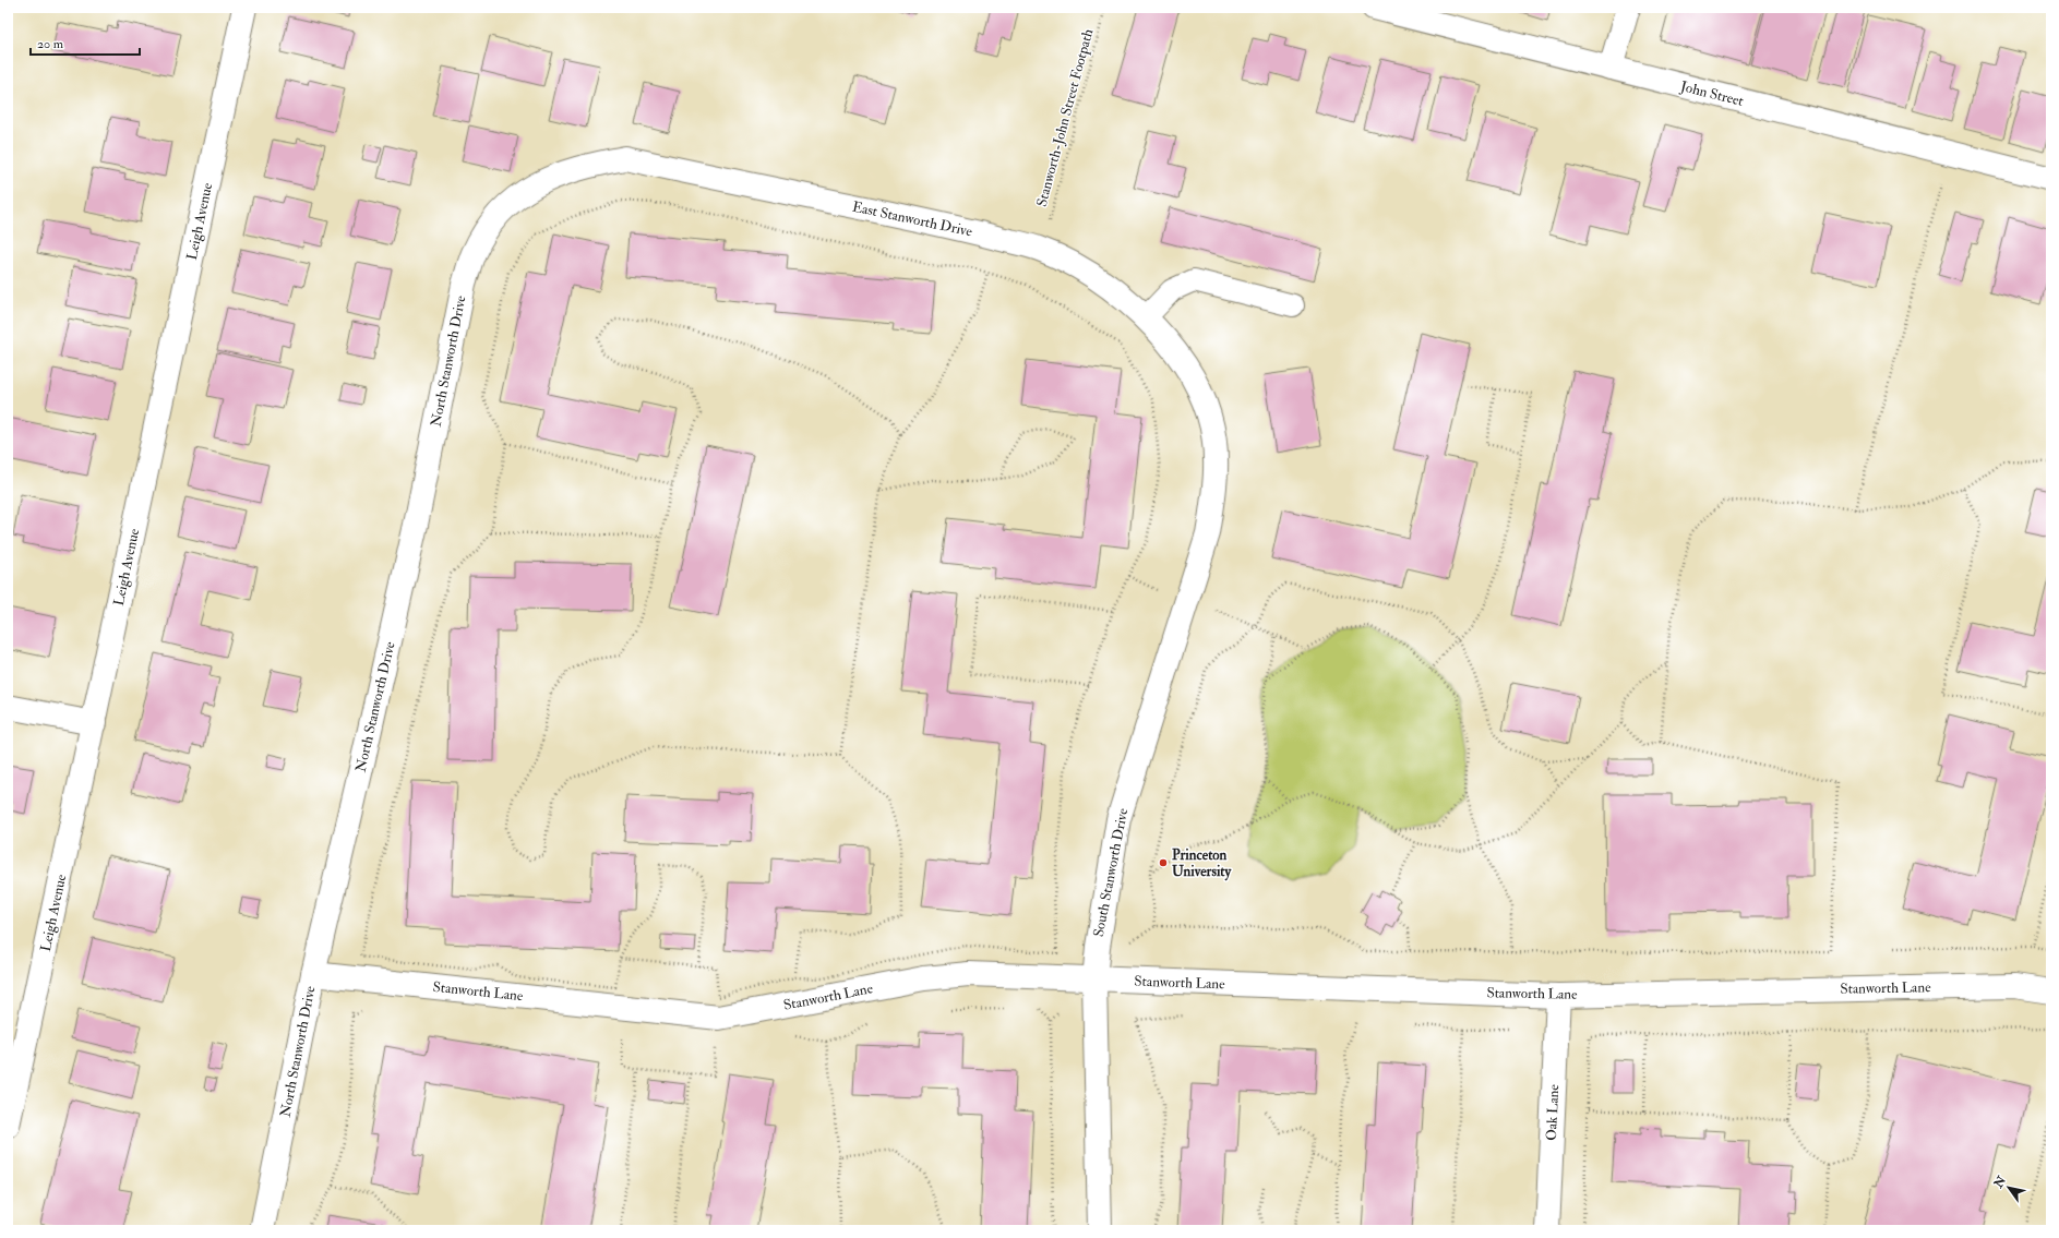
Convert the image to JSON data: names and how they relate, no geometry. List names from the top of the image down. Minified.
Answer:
{"streets":{"street":["John Street","East Stanworth Drive","Leigh Avenue","North Stanworth Drive","South Stanworth Drive","Stanworth Lane","Oak Lane"],"path":["Stanworth-John Street Footpath"]},"crossings":[["East Stanworth Drive","North Stanworth Drive"],["East Stanworth Drive","South Stanworth Drive"],["North Stanworth Drive","Stanworth Lane"],["South Stanworth Drive","Stanworth Lane"],["Stanworth Lane","Oak Lane"]],"places":["Princeton University"],"scale_bar":"20 m","north":"top left"}
